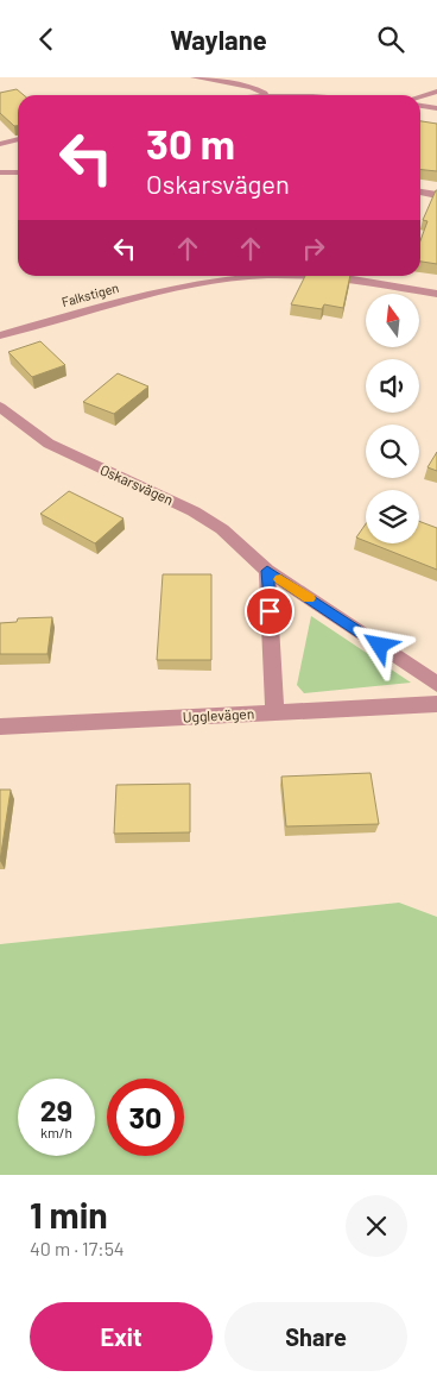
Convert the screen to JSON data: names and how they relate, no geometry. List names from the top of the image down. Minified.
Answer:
{"streets":{"street":["Falkstigen","Oskarsvägen","Ugglevägen"]},"north":"top","page":{"header":"Waylane","turn":["30 m","Oskarsvägen"],"speed":"29 km/h","limit":"30","heading":["1 min","40 m · 17:54"],"buttons":["Exit","Share"]}}
